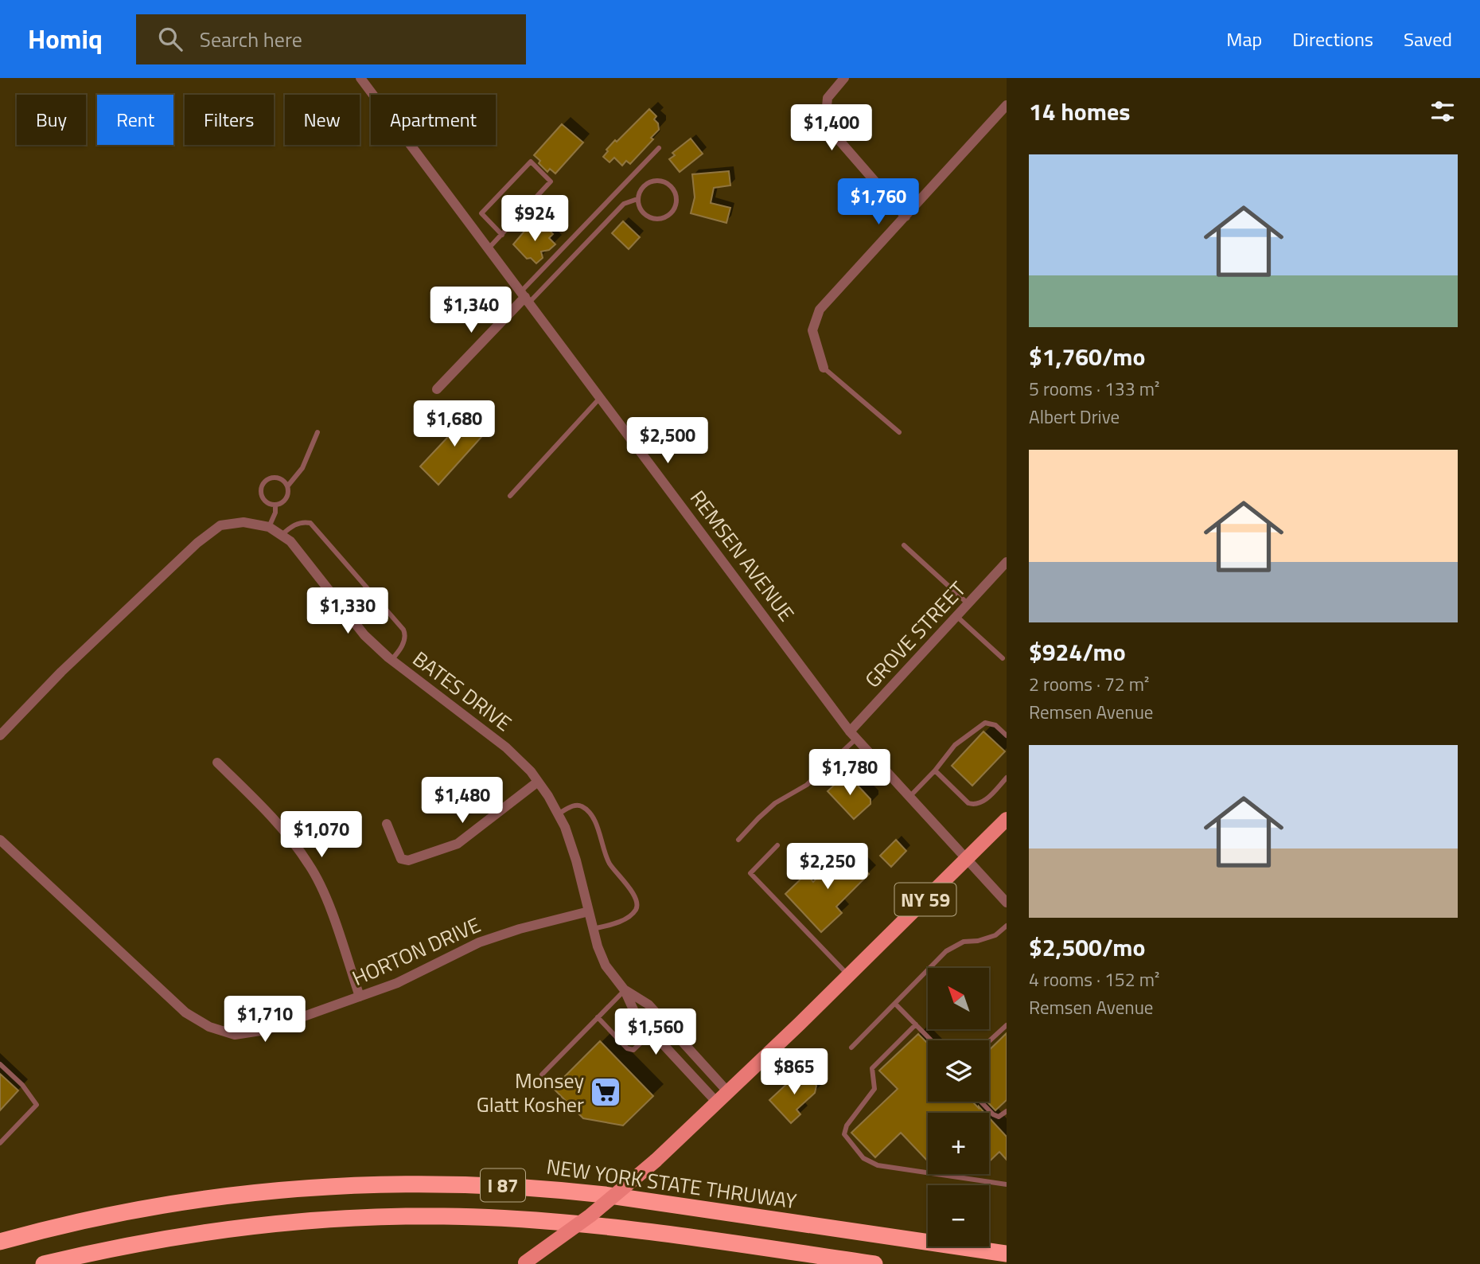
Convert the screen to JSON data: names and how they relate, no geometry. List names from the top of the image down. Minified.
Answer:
{"streets":{"highway":["NEW YORK STATE THRUWAY","I 87"],"main road":["NY 59"],"street":["REMSEN AVENUE","GROVE STREET","BATES DRIVE","HORTON DRIVE"]},"crossings":[["REMSEN AVENUE","GROVE STREET"],["REMSEN AVENUE","NY 59"],["BATES DRIVE","NY 59"],["BATES DRIVE","HORTON DRIVE"]],"places":{"supermarket":["Monsey Glatt Kosher"]},"north":"top left","page":{"header":"Homiq","search":"Search here","nav":["Map","Directions","Saved"],"heading":"14 homes","chip":["Buy","Rent","Filters","New","Apartment"],"price":["$1,400","$1,760","$924","$1,340","$1,680","$2,500","$1,330","$1,780","$1,480","$1,070","$2,250","$1,710","$1,560","$865"],"list":[{"name":"$1,760/mo","note":"5 rooms · 133 m² · Albert Drive"},{"name":"$924/mo","note":"2 rooms · 72 m² · Remsen Avenue"},{"name":"$2,500/mo","note":"4 rooms · 152 m² · Remsen Avenue"}],"map_buttons":["+","−"]}}
